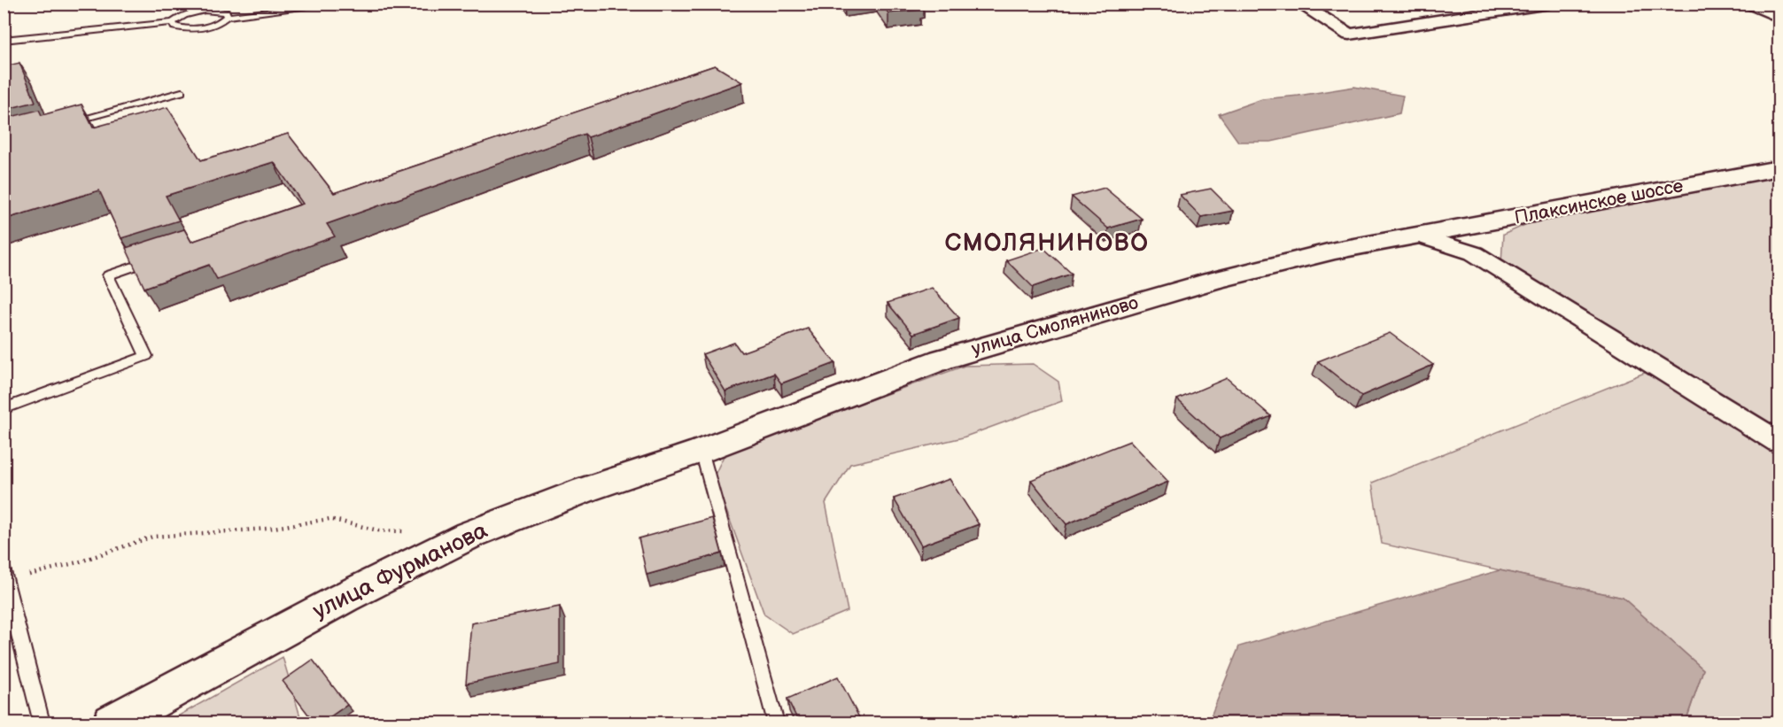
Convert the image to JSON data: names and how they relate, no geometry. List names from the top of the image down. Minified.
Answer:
{"streets":{"main road":["Плаксинское шоссе","улица Смоляниново","улица Фурманова"]},"crossings":[["Плаксинское шоссе","улица Смоляниново"],["улица Смоляниново","улица Фурманова"]],"districts":["СМОЛЯНИНОВО"]}
